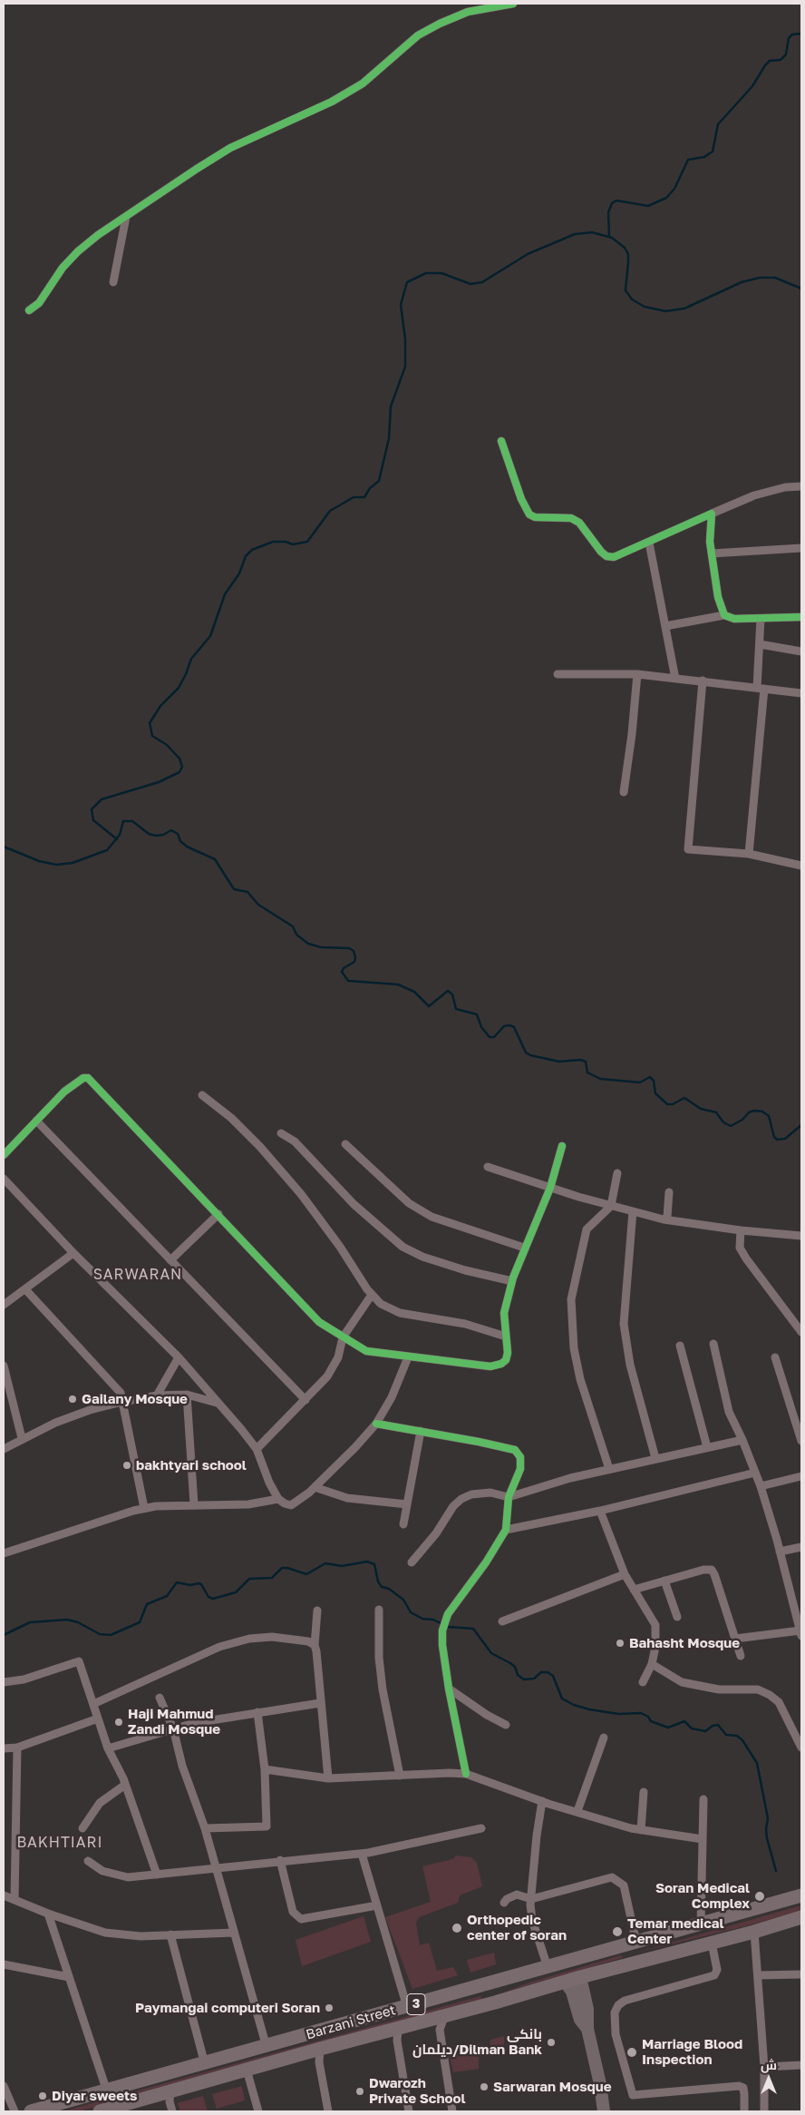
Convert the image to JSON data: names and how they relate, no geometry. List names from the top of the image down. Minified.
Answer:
{"streets":{"highway":["3","Barzani Street"]},"districts":["SARWARAN","BAKHTIARI"],"places":["Gailany Mosque","bakhtyari school","Bahasht Mosque","Haji Mahmud Zandi Mosque","Soran Medical Complex","Orthopedic center of soran","Temar medical Center","Paymangai computeri Soran","بانکی دیلمان/Dilman Bank","Marriage Blood Inspection","Sarwaran Mosque","Dwarozh Private School","Diyar sweets"],"north":"top"}
